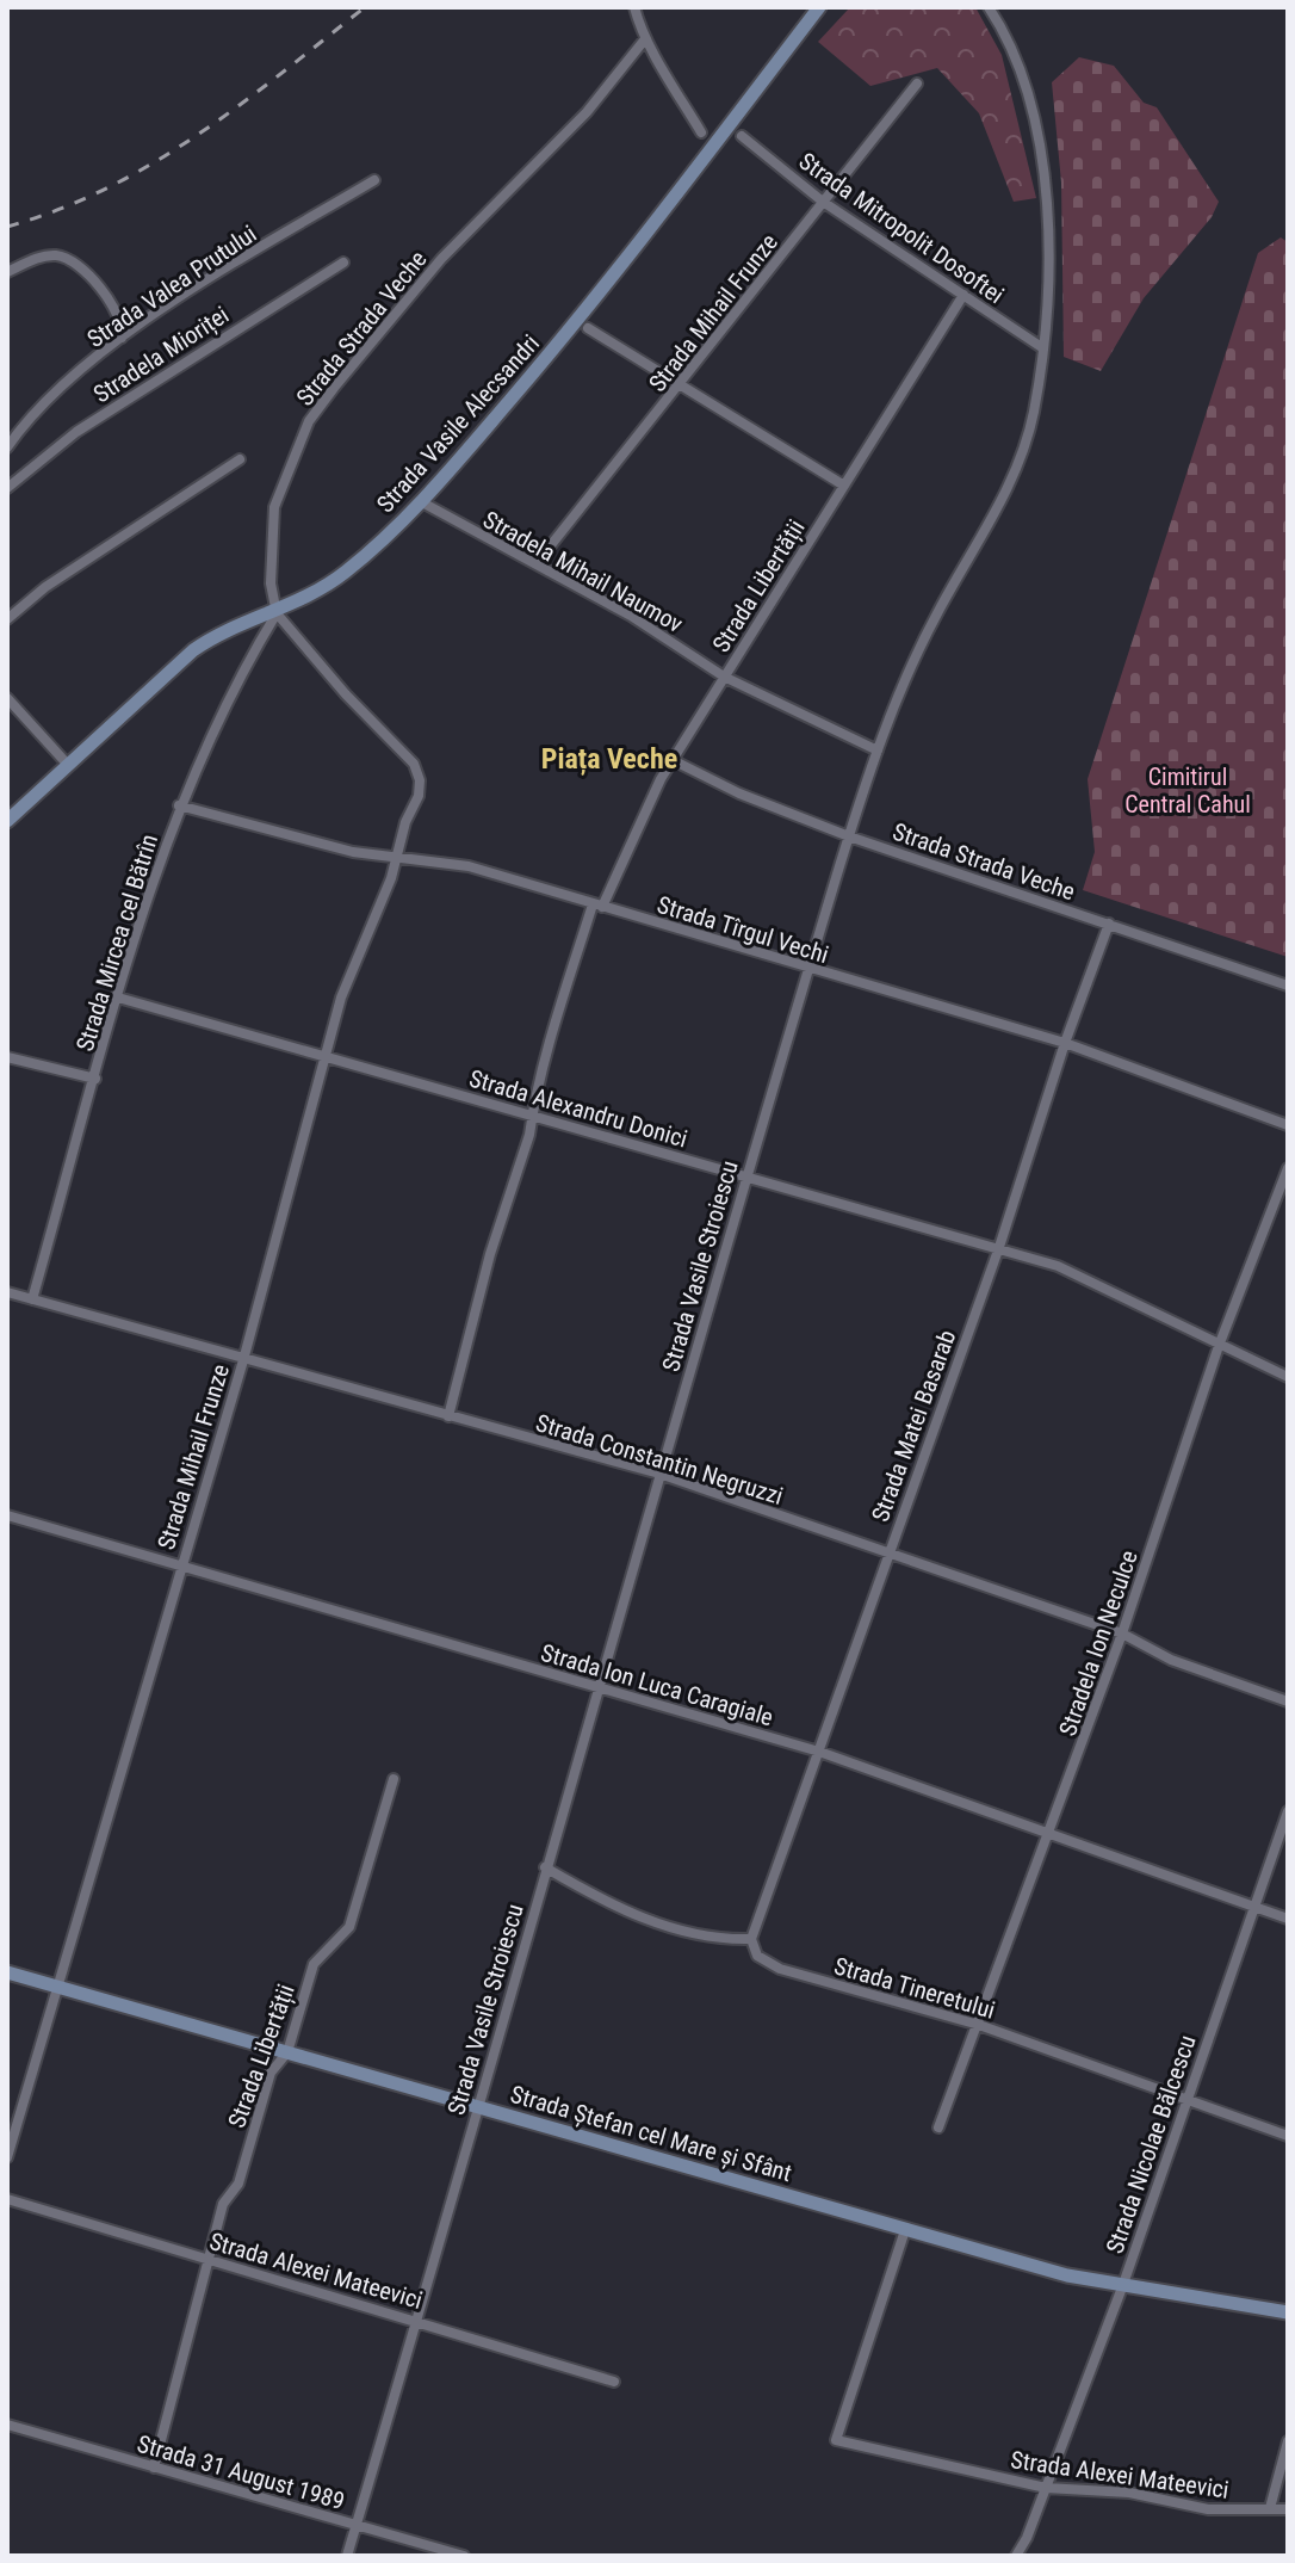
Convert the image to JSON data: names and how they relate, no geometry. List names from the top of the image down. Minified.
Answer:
{"streets":{"main road":["Strada Vasile Alecsandri","Strada Ștefan cel Mare și Sfânt"],"street":["Strada Mitropolit Dosoftei","Strada Valea Prutului","Strada Mihail Frunze","Strada Strada Veche","Stradela Mioriței","Stradela Mihail Naumov","Strada Libertății","Strada Tîrgul Vechi","Strada Mircea cel Bătrîn","Strada Alexandru Donici","Strada Vasile Stroiescu","Strada Matei Basarab","Strada Constantin Negruzzi","Stradela Ion Neculce","Strada Ion Luca Caragiale","Strada Tineretului","Strada Nicolae Bălcescu","Strada Alexei Mateevici","Strada 31 August 1989"]},"crossings":[["Strada Mitropolit Dosoftei","Strada Mihail Frunze"],["Strada Mitropolit Dosoftei","Strada Libertății"],["Strada Mitropolit Dosoftei","Strada Vasile Stroiescu"],["Strada Mihail Frunze","Strada Strada Veche"],["Strada Mihail Frunze","Strada Vasile Alecsandri"],["Strada Mihail Frunze","Stradela Mihail Naumov"],["Strada Mihail Frunze","Strada Tîrgul Vechi"],["Strada Mihail Frunze","Strada Mircea cel Bătrîn"],["Strada Mihail Frunze","Strada Alexandru Donici"],["Strada Mihail Frunze","Strada Constantin Negruzzi"],["Strada Mihail Frunze","Strada Ion Luca Caragiale"],["Strada Mihail Frunze","Strada Ștefan cel Mare și Sfânt"],["Strada Strada Veche","Strada Vasile Alecsandri"],["Strada Strada Veche","Strada Libertății"],["Strada Strada Veche","Strada Mircea cel Bătrîn"],["Strada Strada Veche","Strada Vasile Stroiescu"],["Strada Strada Veche","Strada Matei Basarab"],["Strada Vasile Alecsandri","Stradela Mihail Naumov"],["Strada Vasile Alecsandri","Strada Mircea cel Bătrîn"],["Stradela Mihail Naumov","Strada Libertății"],["Stradela Mihail Naumov","Strada Vasile Stroiescu"],["Strada Libertății","Strada Tîrgul Vechi"],["Strada Libertății","Strada Alexandru Donici"],["Strada Libertății","Strada Constantin Negruzzi"],["Strada Libertății","Strada Ștefan cel Mare și Sfânt"],["Strada Libertății","Strada Alexei Mateevici"],["Strada Libertății","Strada 31 August 1989"],["Strada Tîrgul Vechi","Strada Mircea cel Bătrîn"],["Strada Tîrgul Vechi","Strada Vasile Stroiescu"],["Strada Tîrgul Vechi","Strada Matei Basarab"],["Strada Mircea cel Bătrîn","Strada Alexandru Donici"],["Strada Mircea cel Bătrîn","Strada Constantin Negruzzi"],["Strada Alexandru Donici","Strada Vasile Stroiescu"],["Strada Alexandru Donici","Strada Matei Basarab"],["Strada Alexandru Donici","Stradela Ion Neculce"],["Strada Vasile Stroiescu","Strada Constantin Negruzzi"],["Strada Vasile Stroiescu","Strada Ion Luca Caragiale"],["Strada Vasile Stroiescu","Strada Ștefan cel Mare și Sfânt"],["Strada Vasile Stroiescu","Strada Alexei Mateevici"],["Strada Vasile Stroiescu","Strada 31 August 1989"],["Strada Matei Basarab","Strada Constantin Negruzzi"],["Strada Matei Basarab","Strada Ion Luca Caragiale"],["Strada Matei Basarab","Strada Tineretului"],["Strada Constantin Negruzzi","Stradela Ion Neculce"],["Stradela Ion Neculce","Strada Ion Luca Caragiale"],["Stradela Ion Neculce","Strada Tineretului"],["Strada Ion Luca Caragiale","Strada Nicolae Bălcescu"],["Strada Tineretului","Strada Nicolae Bălcescu"],["Strada Ștefan cel Mare și Sfânt","Strada Nicolae Bălcescu"],["Strada Ștefan cel Mare și Sfânt","Strada Alexei Mateevici"],["Strada Nicolae Bălcescu","Strada Alexei Mateevici"]],"districts":["Piața Veche"],"parks":["Cimitirul Central Cahul"]}
